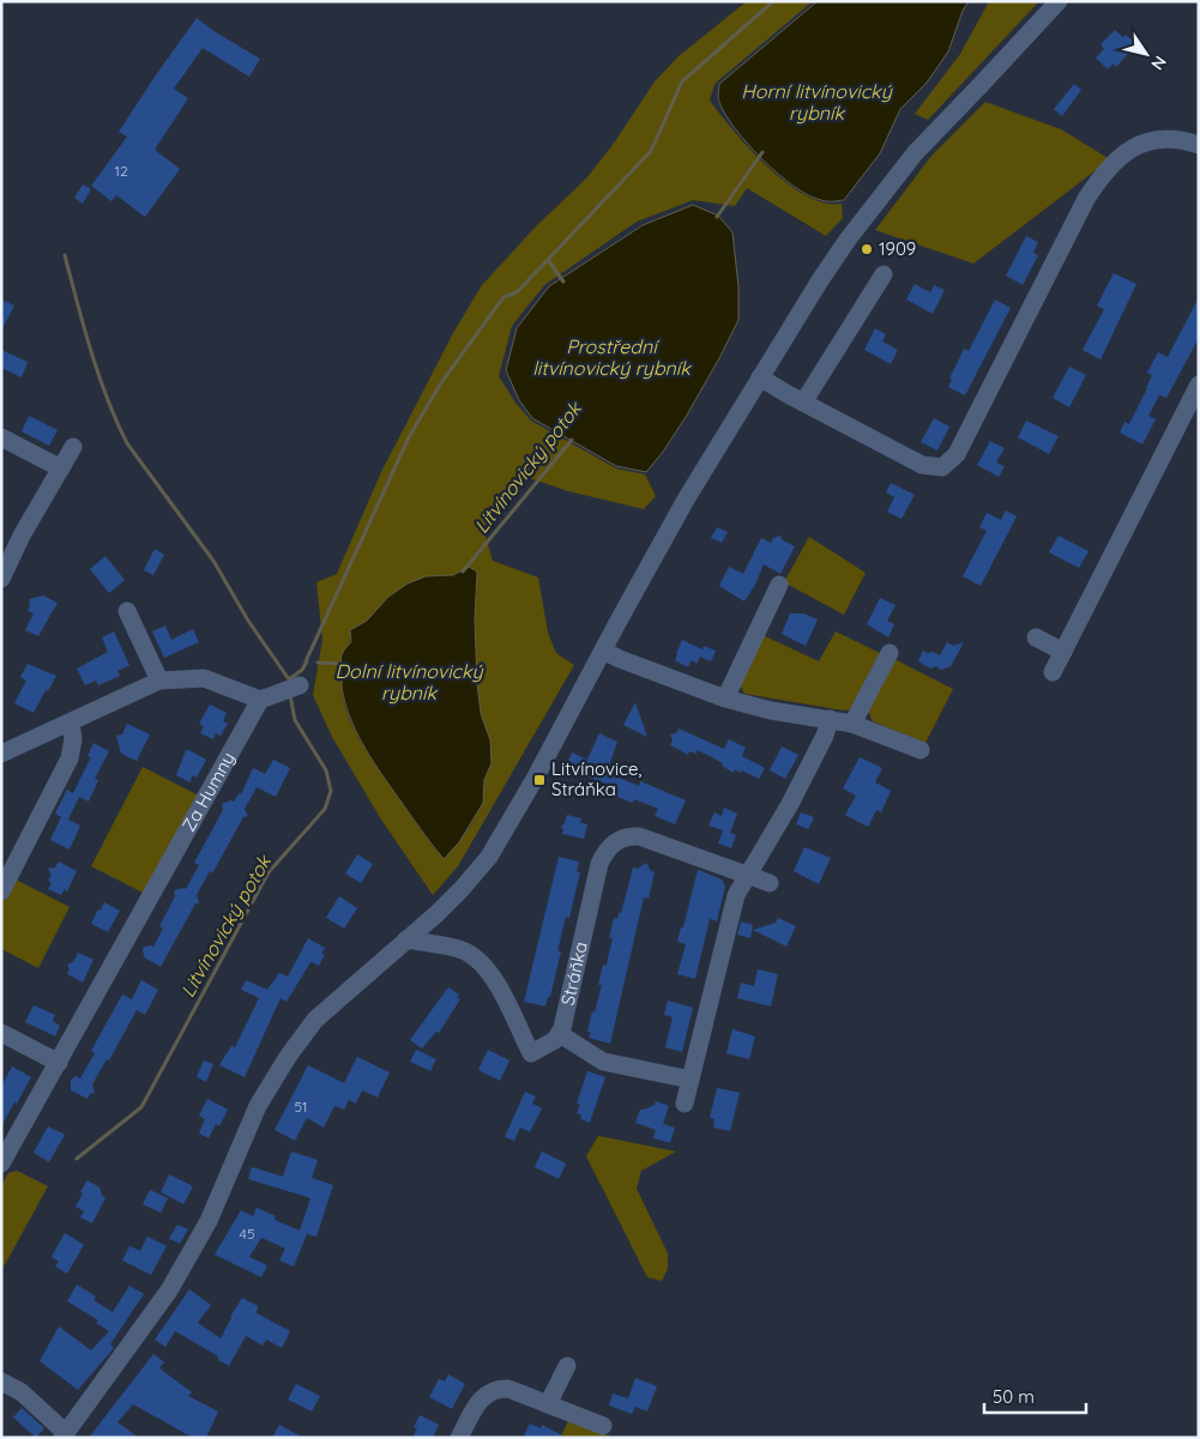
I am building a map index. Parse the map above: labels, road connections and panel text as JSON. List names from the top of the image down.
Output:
{
  "streets": {
    "street": ["Za Humny", "Stráňka"]
  },
  "water": [
    "Horní litvínovický rybník",
    "Prostřední litvínovický rybník",
    "Litvínovický potok",
    "Dolní litvínovický rybník"
  ],
  "places": {
    "other": ["1909"],
    "transit": ["Litvínovice, Stráňka"]
  },
  "house_numbers": ["12", "51", "45"],
  "scale_bar": "50 m",
  "north": "bottom right"
}
